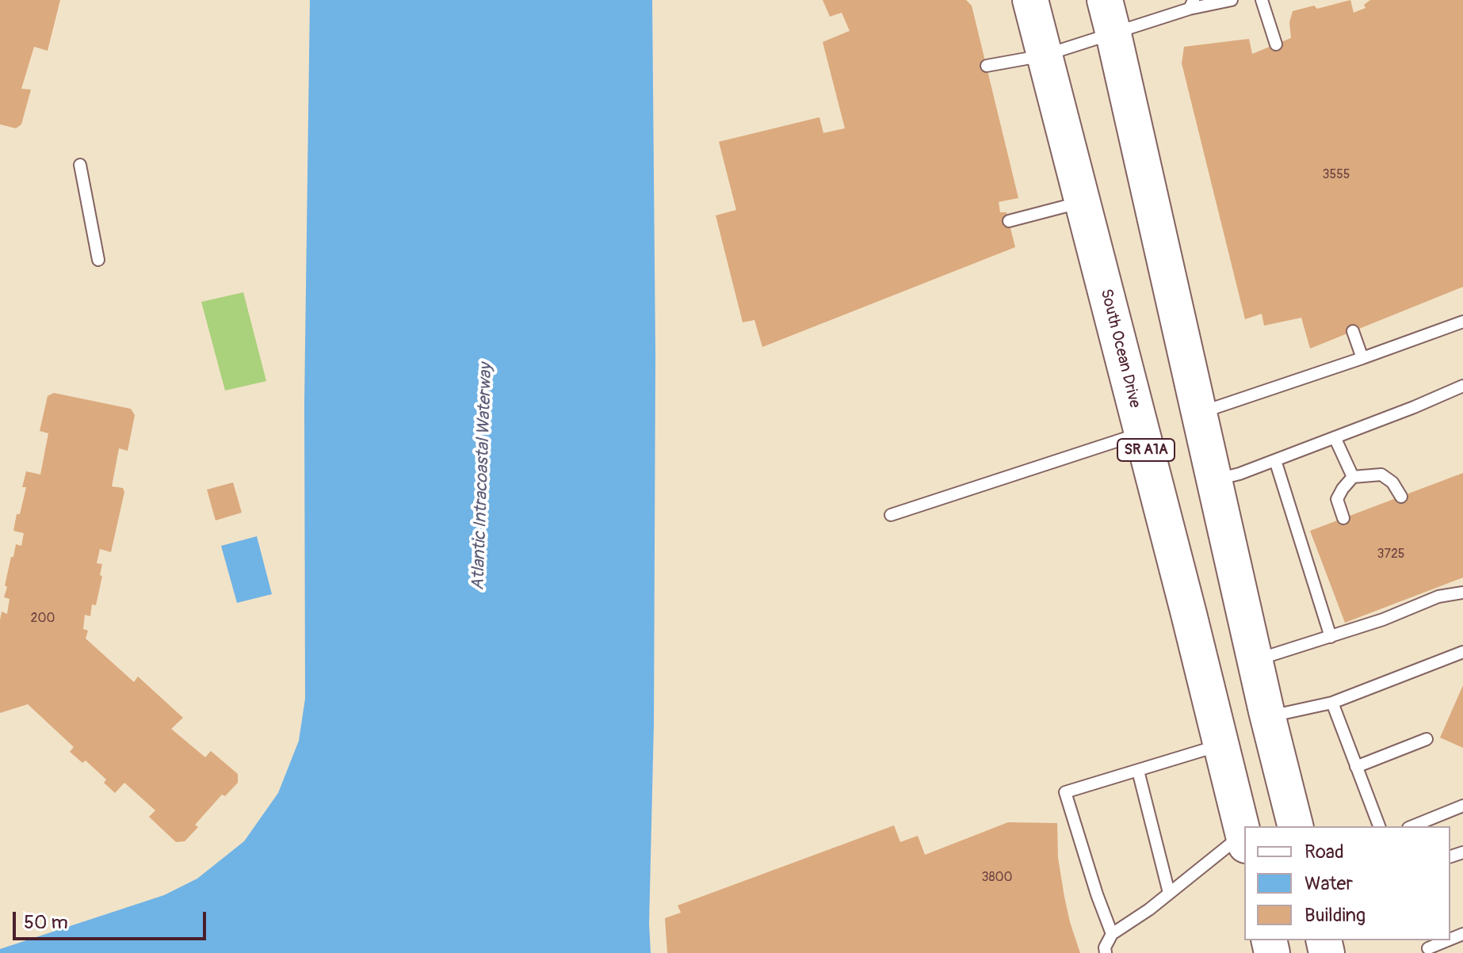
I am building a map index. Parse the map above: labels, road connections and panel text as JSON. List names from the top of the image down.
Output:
{
  "streets": {
    "main road": ["South Ocean Drive", "SR A1A"]
  },
  "water": ["Atlantic Intracoastal Waterway"],
  "house_numbers": [
    "3555",
    "3725",
    "200",
    "3800"
  ],
  "legend": ["Road", "Water", "Building"],
  "scale_bar": "50 m"
}
